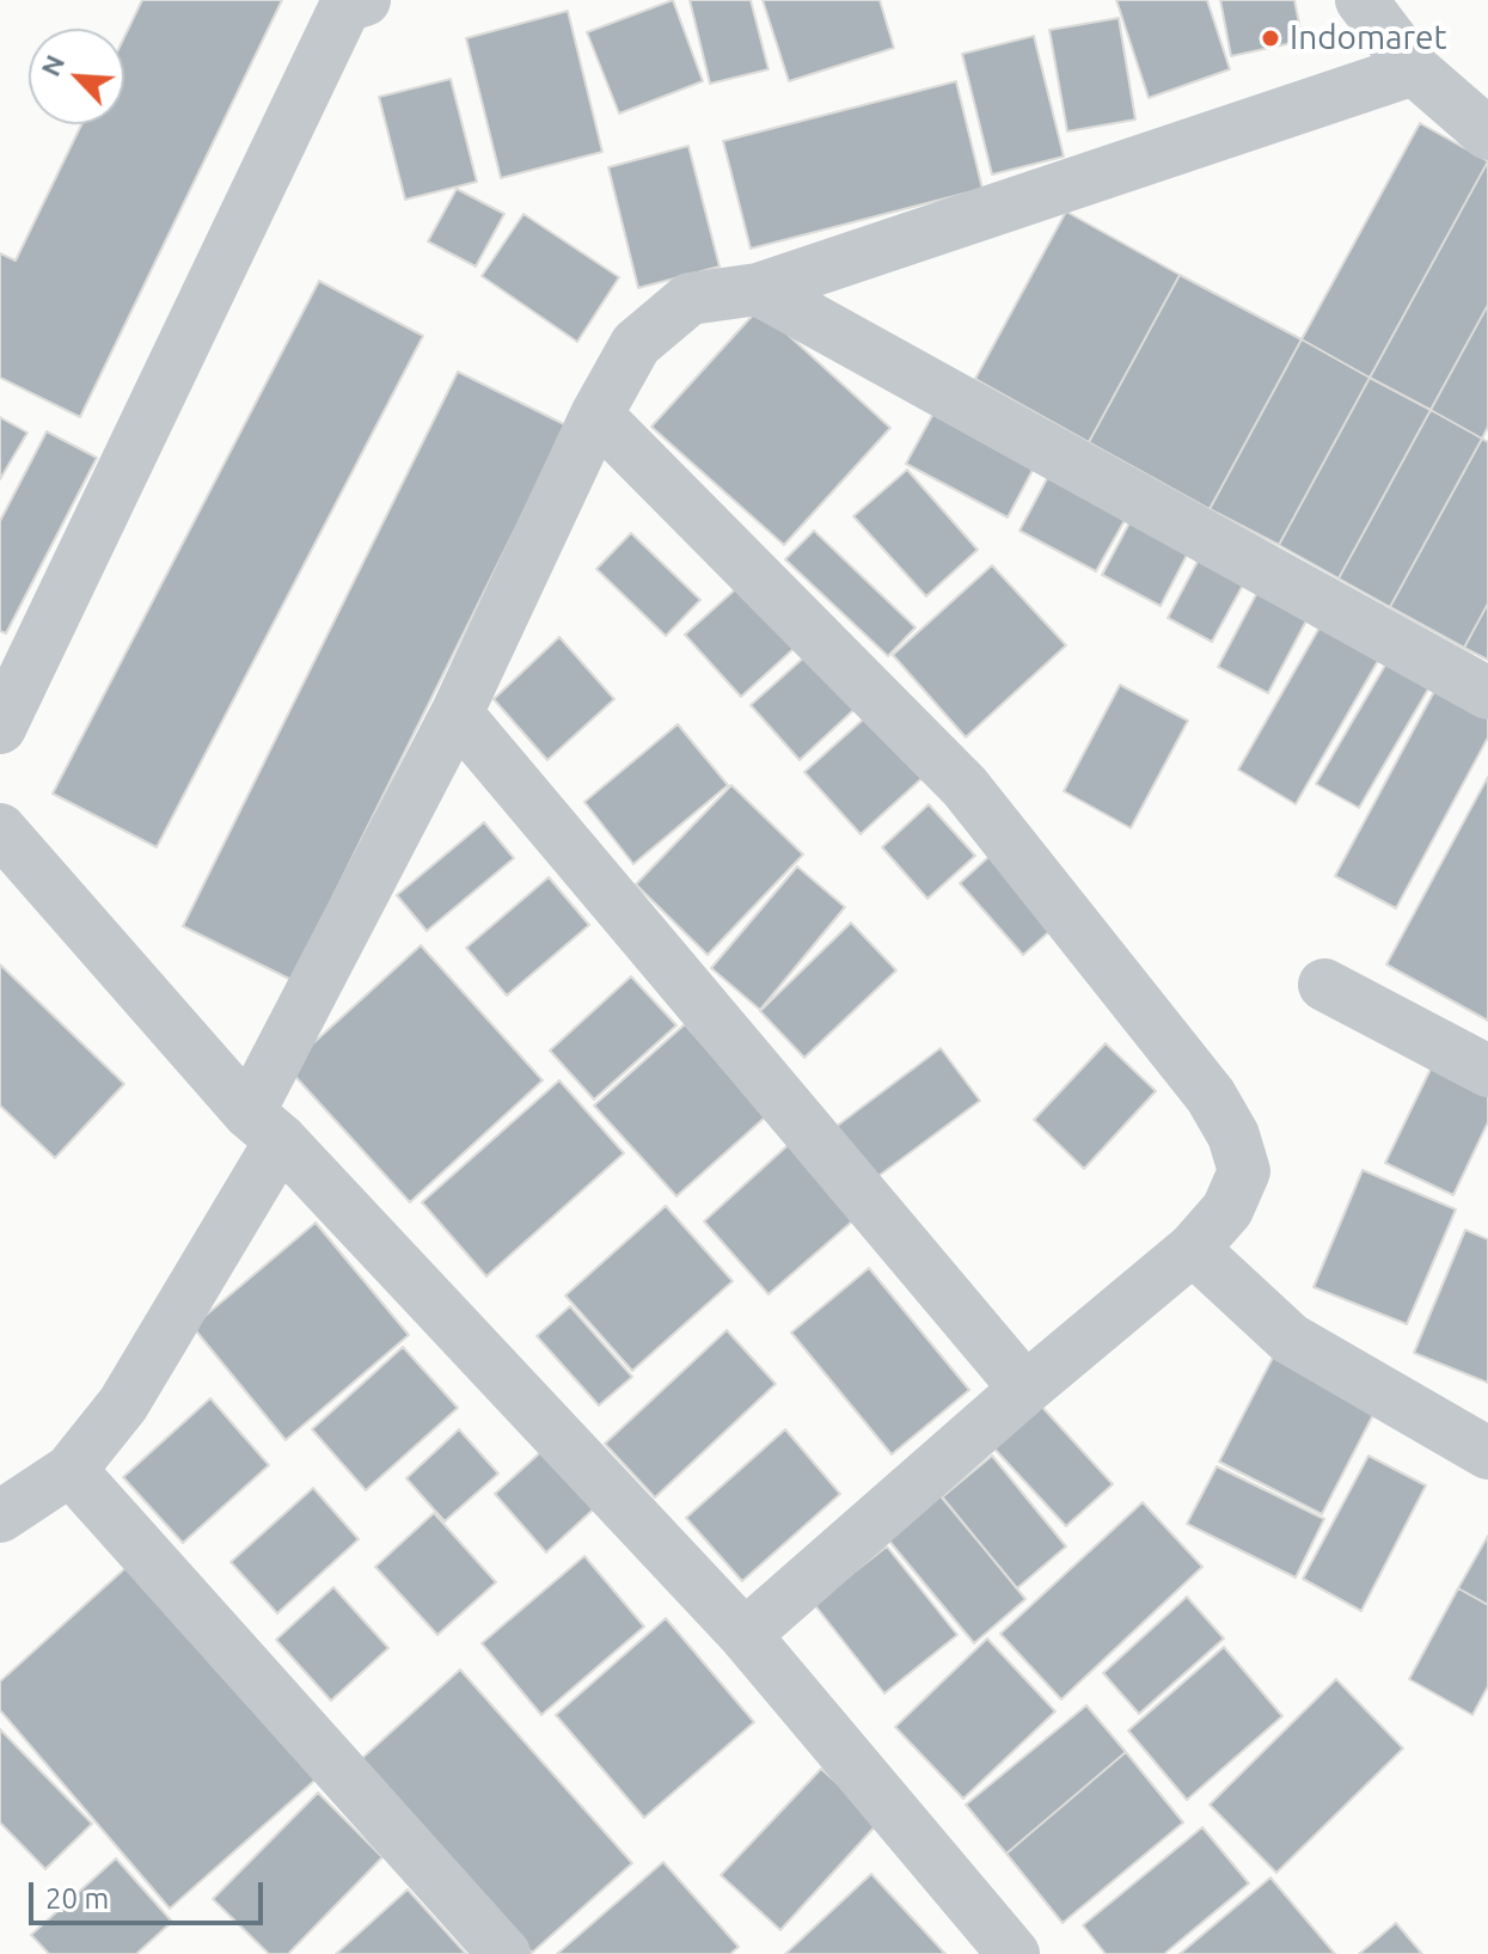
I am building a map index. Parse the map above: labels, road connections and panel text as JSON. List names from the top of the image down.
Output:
{
  "places": ["Indomaret"],
  "scale_bar": "20 m",
  "north": "top left"
}
